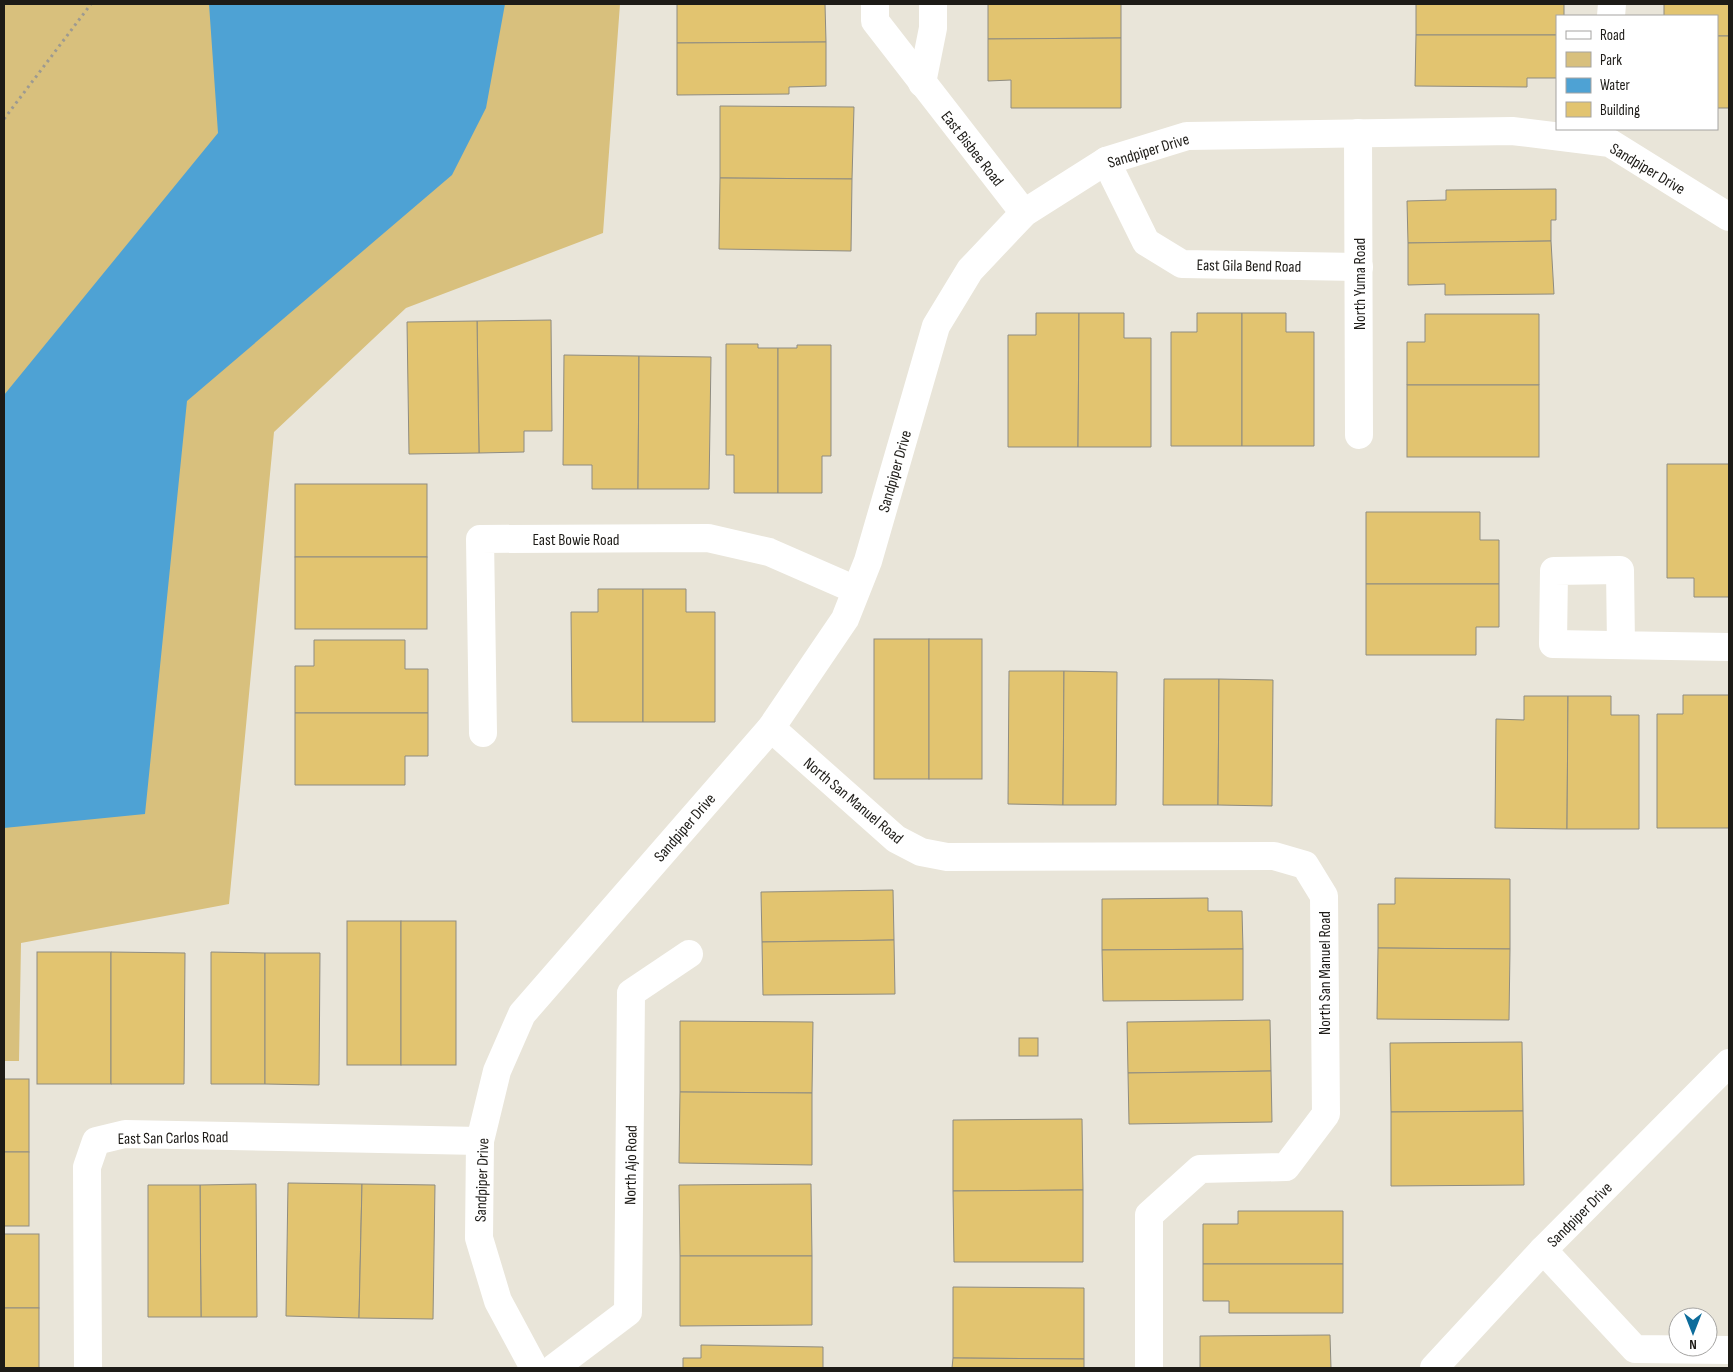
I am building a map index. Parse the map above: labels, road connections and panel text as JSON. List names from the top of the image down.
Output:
{
  "streets": {
    "street": [
      "East Bisbee Road",
      "Sandpiper Drive",
      "East Gila Bend Road",
      "North Yuma Road",
      "East Bowie Road",
      "North San Manuel Road",
      "East San Carlos Road",
      "North Ajo Road"
    ]
  },
  "crossings": [
    ["East Bisbee Road", "Sandpiper Drive"],
    ["Sandpiper Drive", "East Gila Bend Road"],
    ["Sandpiper Drive", "North Yuma Road"],
    ["Sandpiper Drive", "East Bowie Road"],
    ["Sandpiper Drive", "North San Manuel Road"],
    ["Sandpiper Drive", "East San Carlos Road"],
    ["East Gila Bend Road", "North Yuma Road"]
  ],
  "legend": [
    "Road",
    "Park",
    "Water",
    "Building"
  ],
  "north": "bottom"
}
